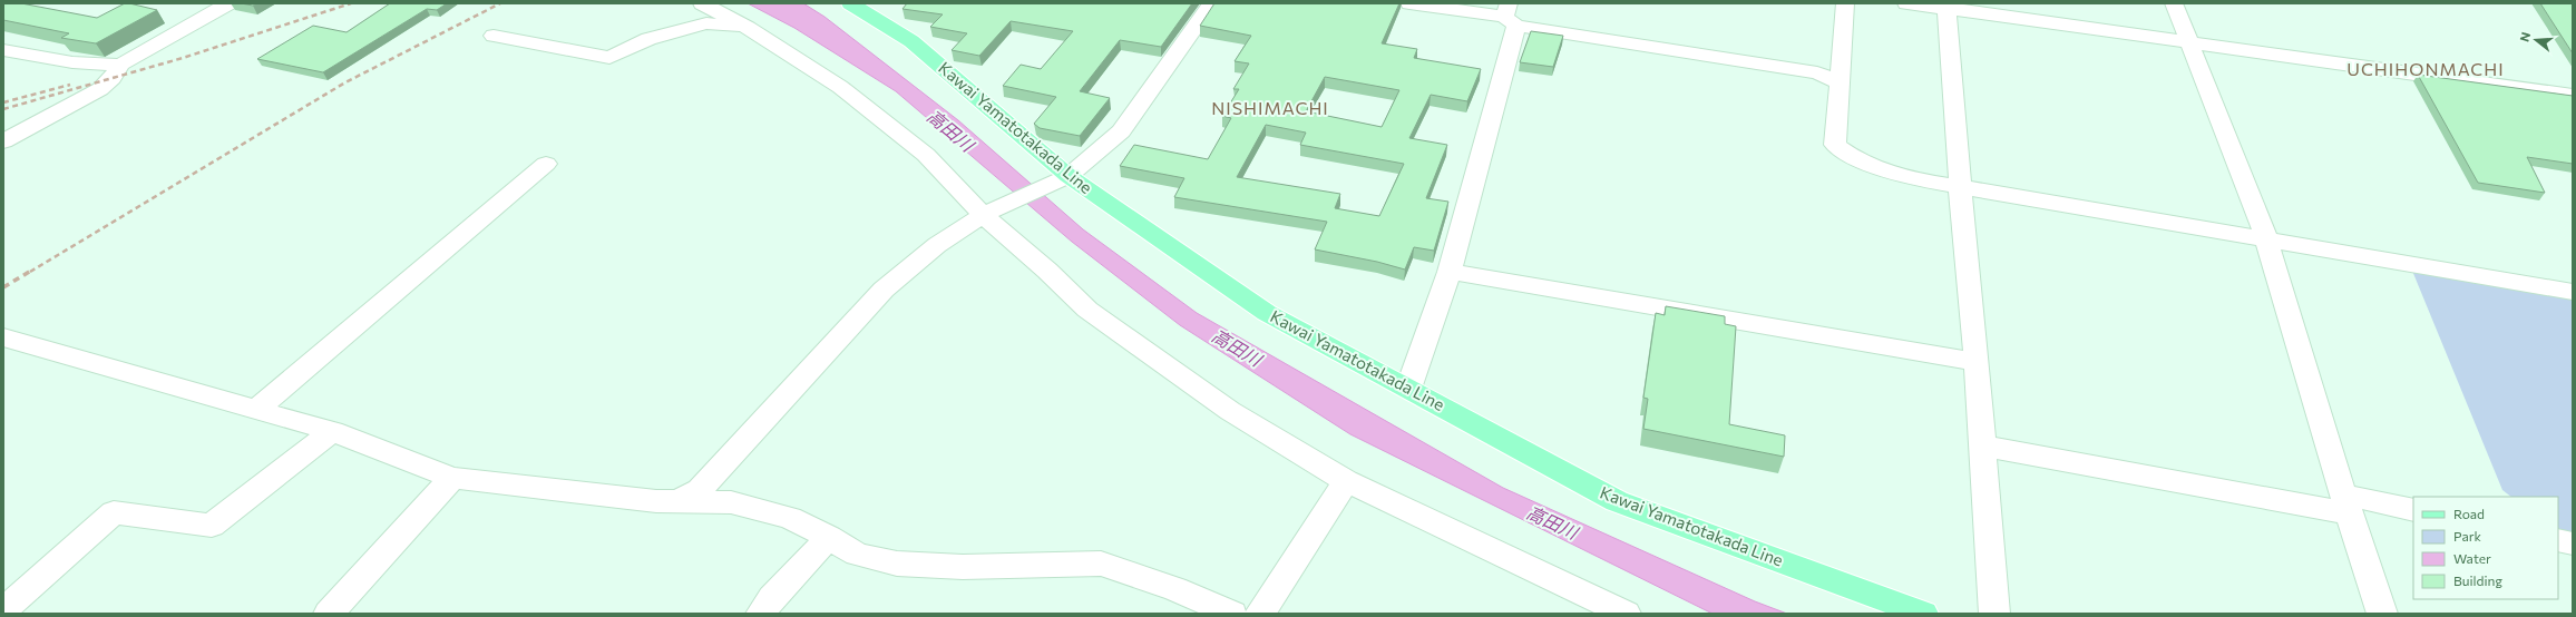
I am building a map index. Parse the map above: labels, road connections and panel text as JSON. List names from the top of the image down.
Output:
{
  "streets": {
    "main road": ["Kawai Yamatotakada Line"]
  },
  "districts": ["UCHIHONMACHI", "NISHIMACHI"],
  "water": ["高田川"],
  "legend": [
    "Road",
    "Park",
    "Water",
    "Building"
  ],
  "north": "left"
}
